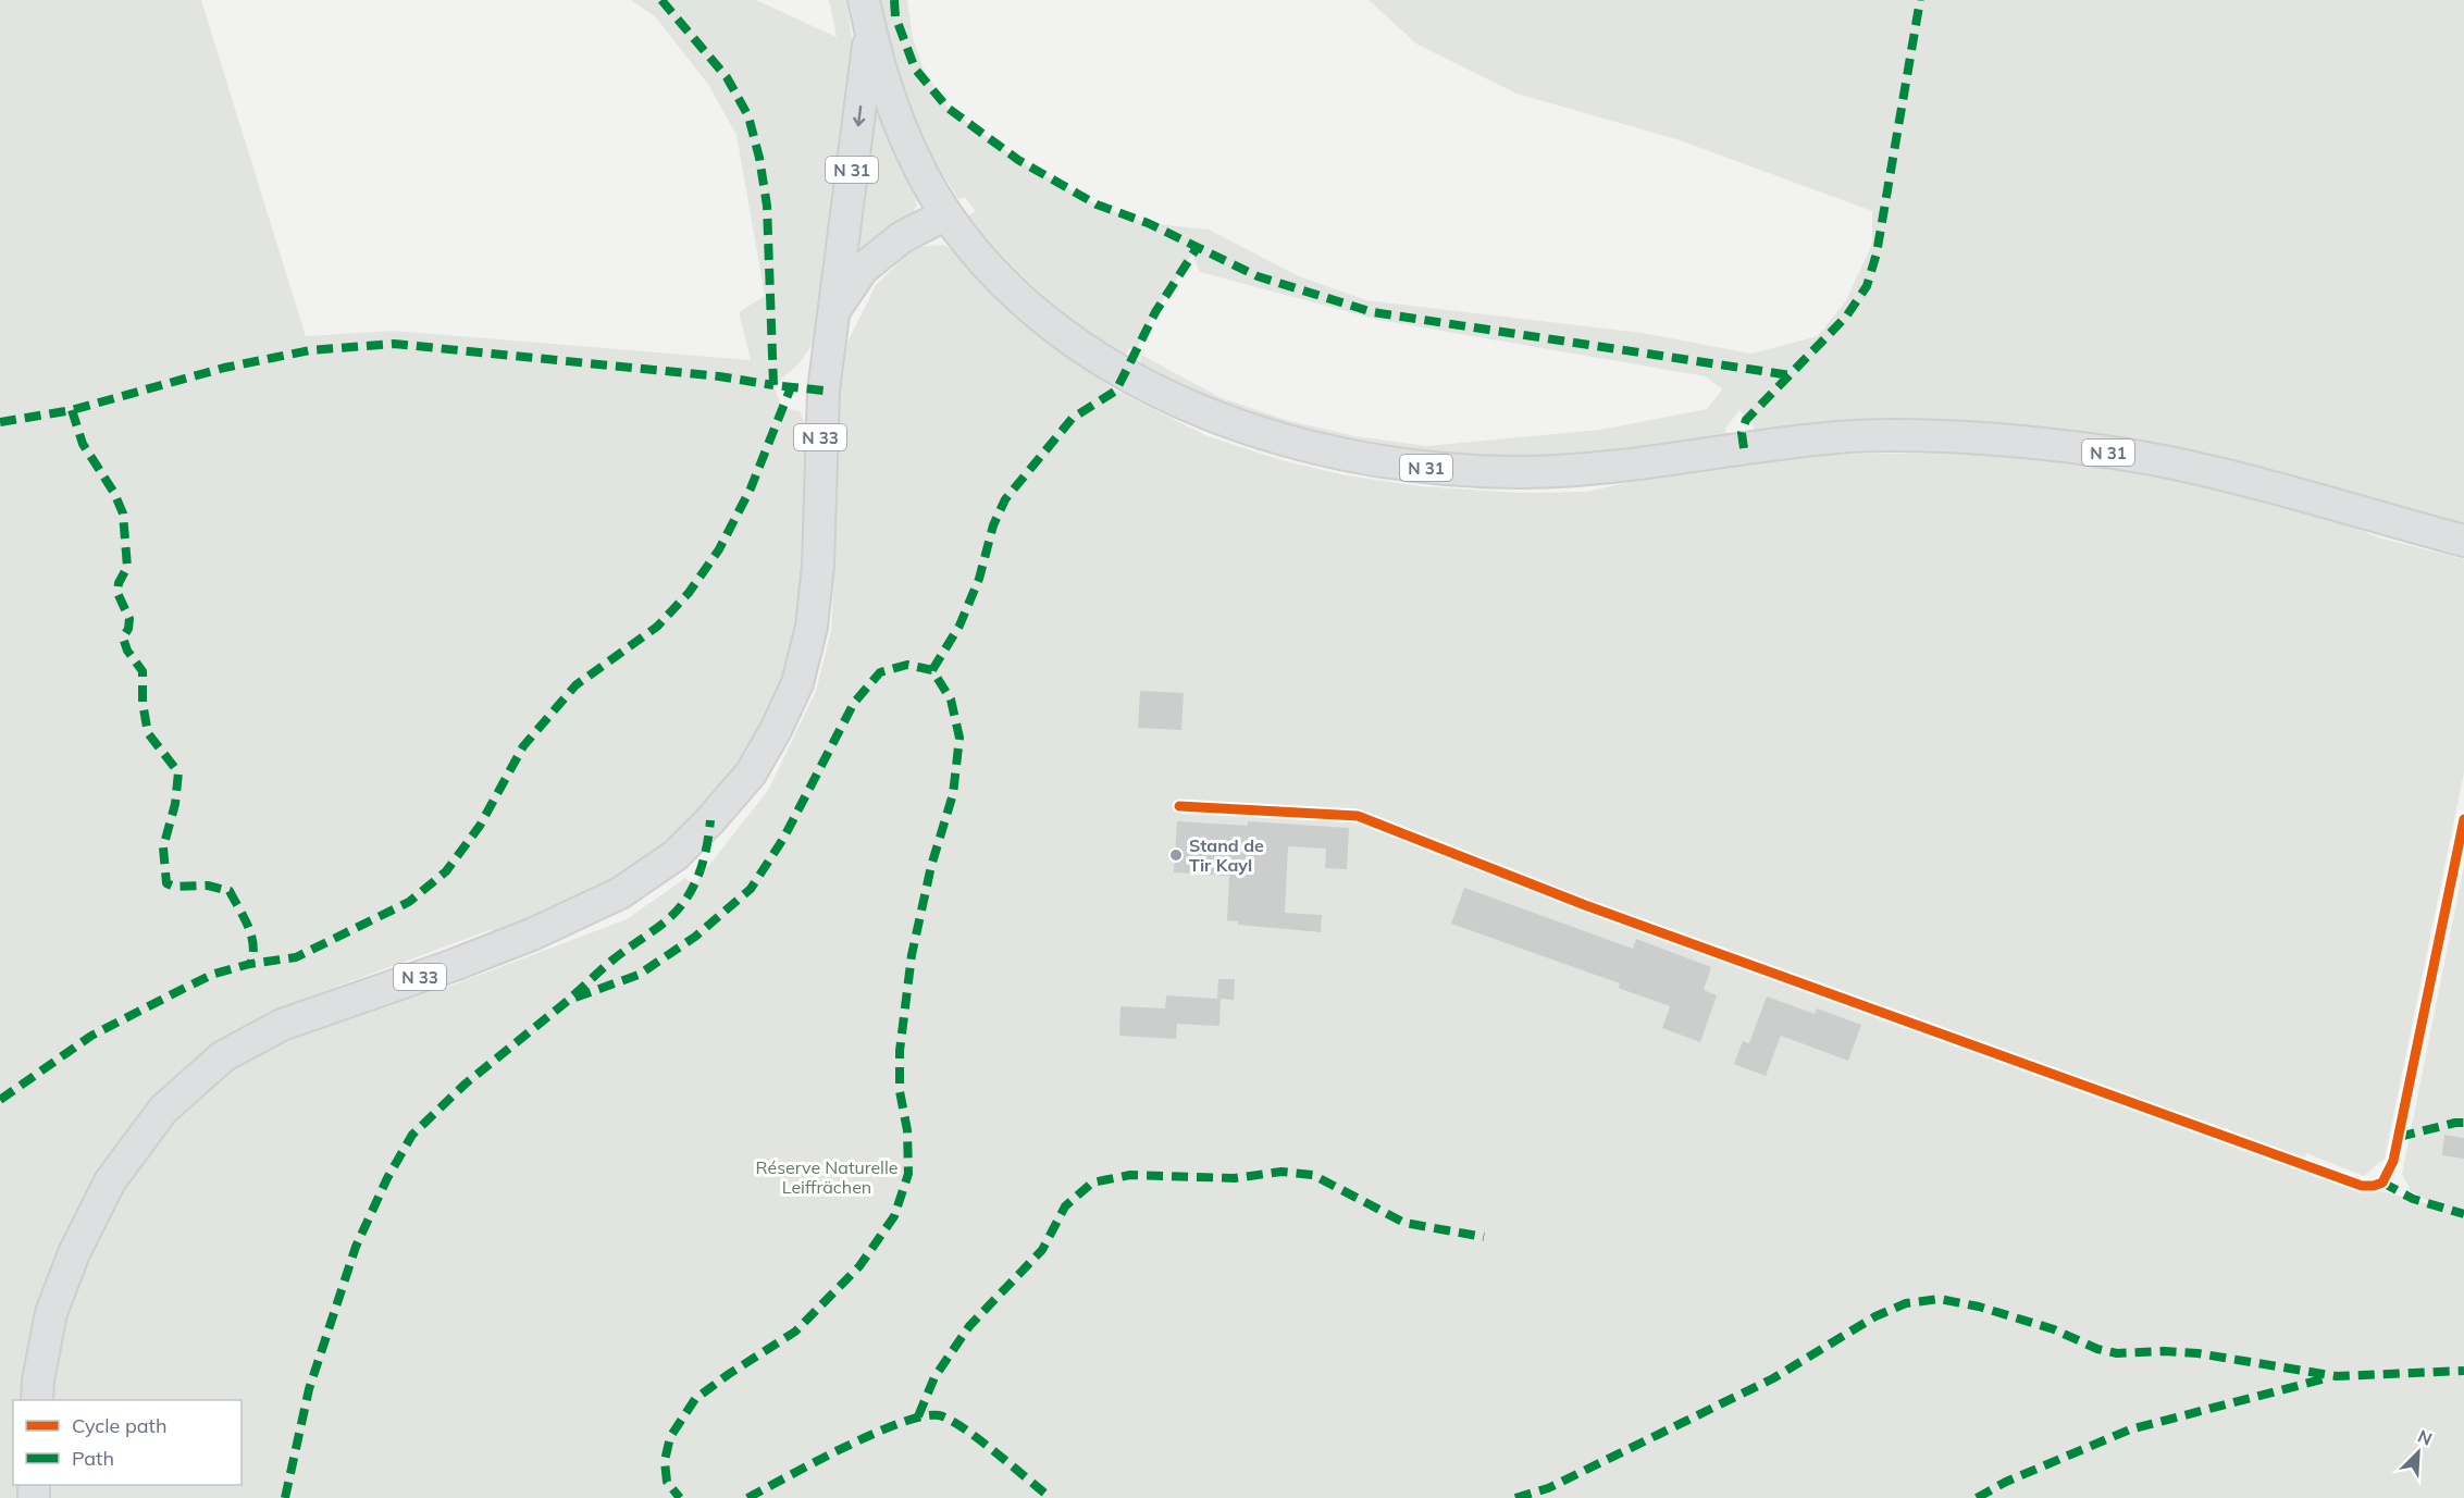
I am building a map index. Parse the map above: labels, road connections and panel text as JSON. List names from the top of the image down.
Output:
{
  "streets": {
    "main road": ["N 31", "N 33"]
  },
  "crossings": [
    ["N 31", "N 33"]
  ],
  "parks": ["Réserve Naturelle Leiffrächen"],
  "places": ["Stand de Tir Kayl"],
  "legend": ["Cycle path", "Path"],
  "north": "top right"
}
